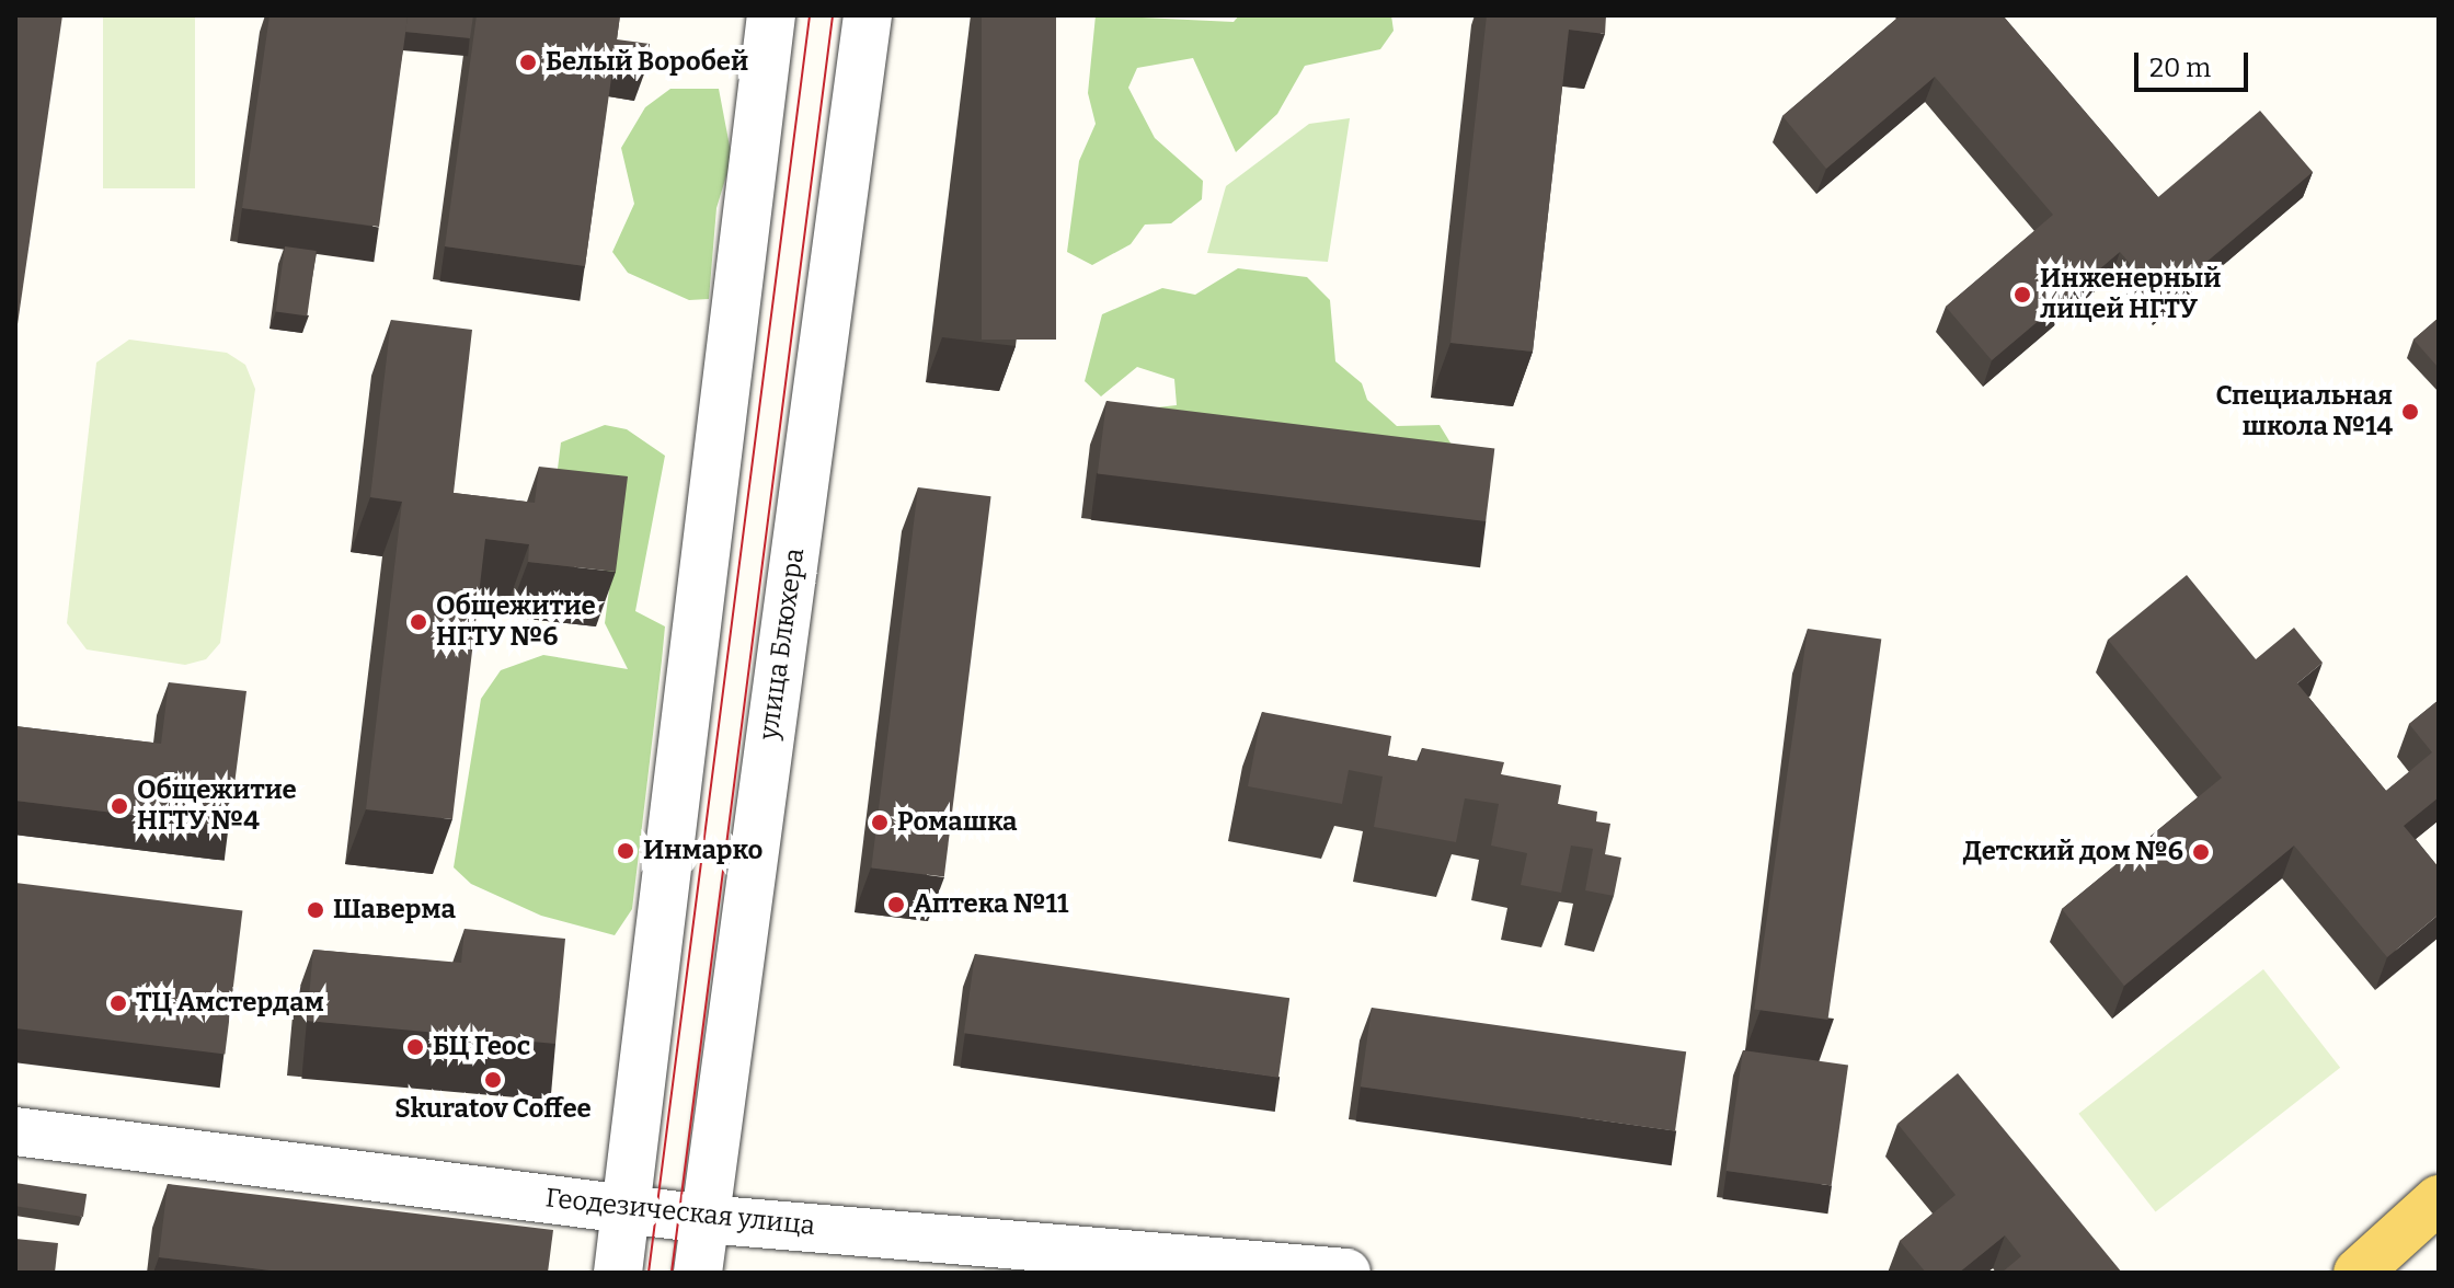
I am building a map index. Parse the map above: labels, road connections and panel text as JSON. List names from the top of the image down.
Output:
{
  "streets": {
    "street": ["улица Блюхера", "Геодезическая улица"]
  },
  "crossings": [
    ["улица Блюхера", "Геодезическая улица"]
  ],
  "places": [
    "Белый Воробей",
    "Инженерный лицей НГТУ",
    "Специальная школа №14",
    "Общежитие НГТУ №6",
    "Общежитие НГТУ №4",
    "Ромашка",
    "Инмарко",
    "Детский дом №6",
    "Аптека №11",
    "Шаверма",
    "ТЦ Амстердам",
    "БЦ Геос",
    "Skuratov Coffee"
  ],
  "scale_bar": "20 m"
}
